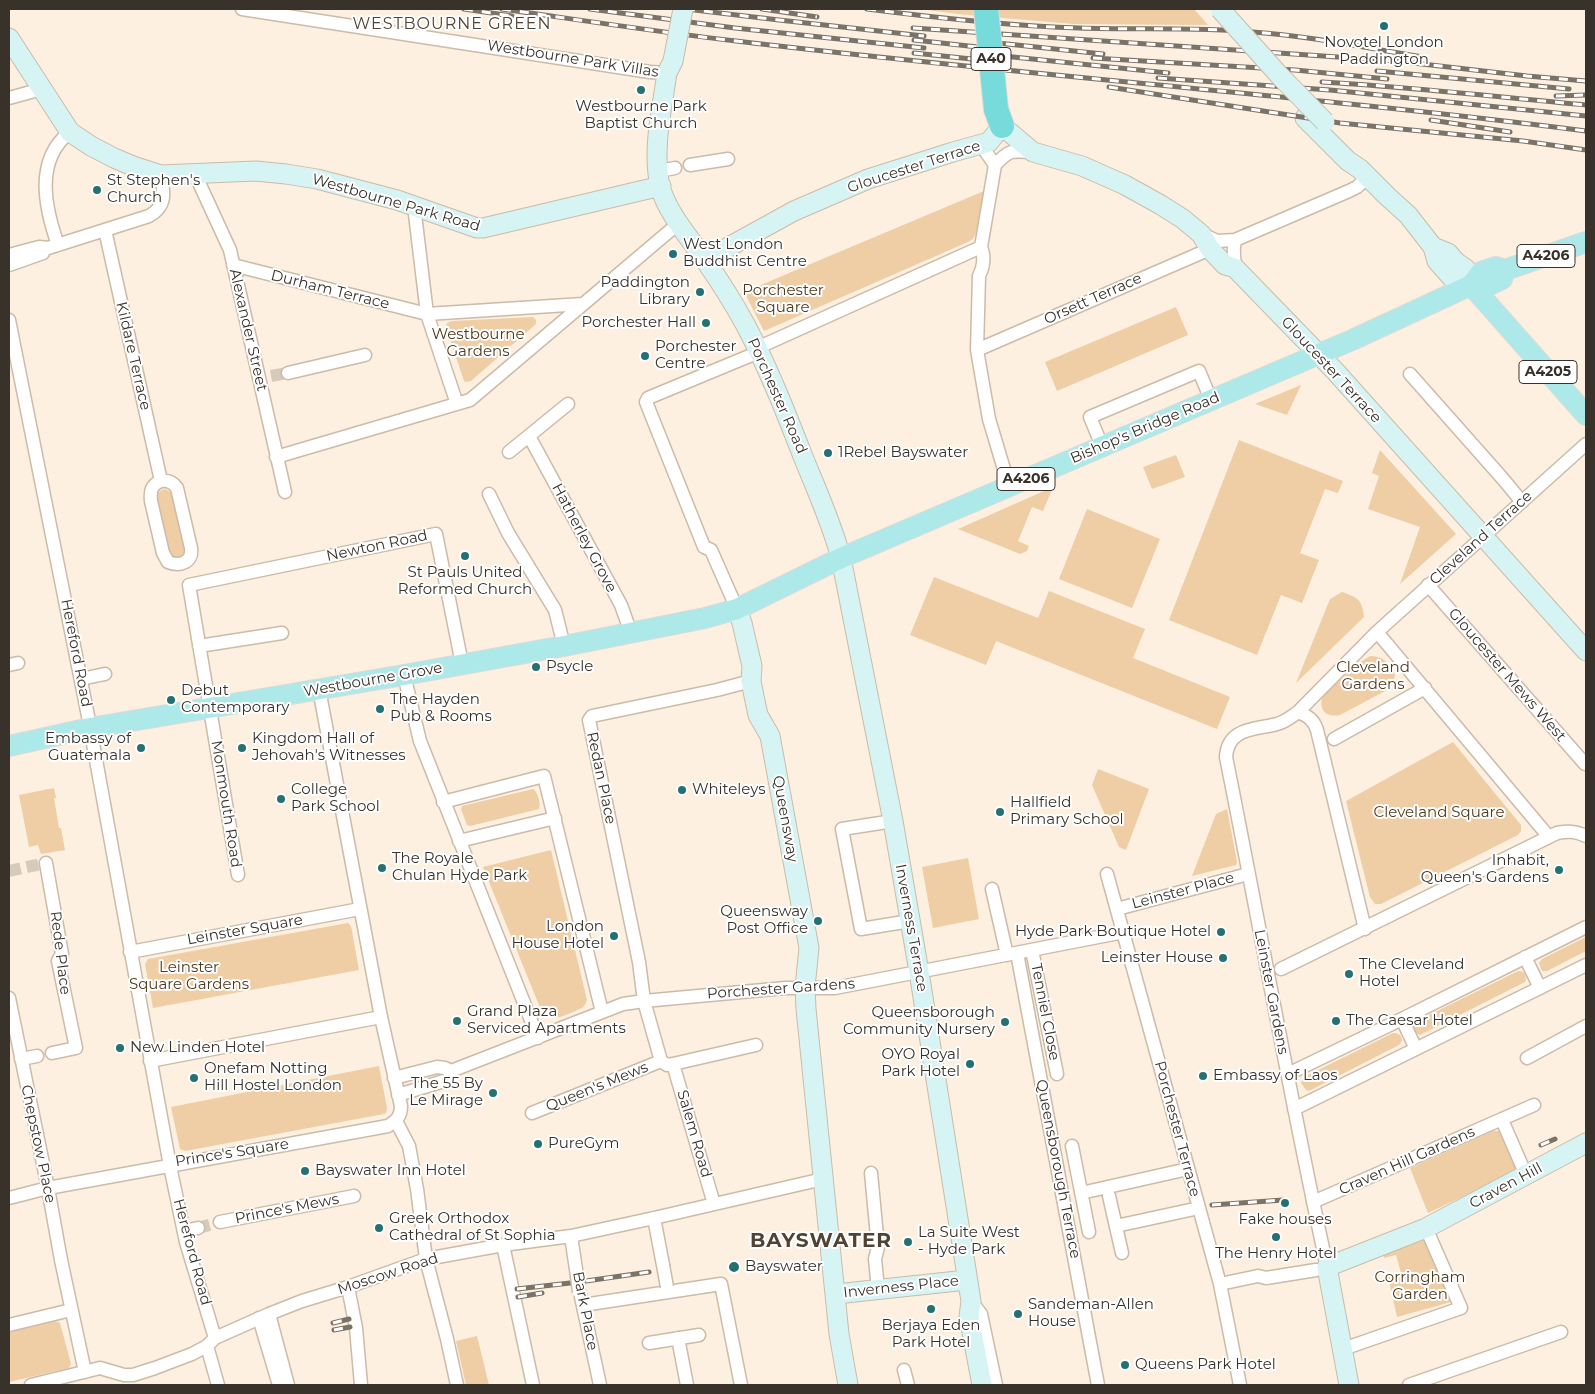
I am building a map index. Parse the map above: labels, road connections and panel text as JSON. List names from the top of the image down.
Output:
{
  "streets": {
    "highway": ["A40"],
    "main road": [
      "A4206",
      "A4205",
      "Bishop's Bridge Road",
      "Westbourne Grove"
    ],
    "street": [
      "Westbourne Park Villas",
      "Gloucester Terrace",
      "Westbourne Park Road",
      "Durham Terrace",
      "Orsett Terrace",
      "Alexander Street",
      "Kildare Terrace",
      "Porchester Road",
      "Hatherley Grove",
      "Cleveland Terrace",
      "Newton Road",
      "Hereford Road",
      "Gloucester Mews West",
      "Redan Place",
      "Monmouth Road",
      "Queensway",
      "Leinster Place",
      "Inverness Terrace",
      "Leinster Square",
      "Rede Place",
      "Porchester Gardens",
      "Leinster Gardens",
      "Tenniel Close",
      "Queen's Mews",
      "Porchester Terrace",
      "Salem Road",
      "Chepstow Place",
      "Prince's Square",
      "Craven Hill Gardens",
      "Queensborough Terrace",
      "Craven Hill",
      "Prince's Mews",
      "Moscow Road",
      "Inverness Place",
      "Bark Place"
    ]
  },
  "crossings": [
    ["Westbourne Park Villas", "Porchester Road"],
    ["A40", "Gloucester Terrace"],
    ["Gloucester Terrace", "Orsett Terrace"],
    ["Gloucester Terrace", "Porchester Road"],
    ["Gloucester Terrace", "Bishop's Bridge Road"],
    ["Gloucester Terrace", "Cleveland Terrace"],
    ["Westbourne Park Road", "Alexander Street"],
    ["Westbourne Park Road", "Porchester Road"],
    ["Durham Terrace", "Alexander Street"],
    ["A4205", "Bishop's Bridge Road"],
    ["Porchester Road", "Bishop's Bridge Road"],
    ["Porchester Road", "Queensway"],
    ["Porchester Road", "Inverness Terrace"],
    ["Bishop's Bridge Road", "Westbourne Grove"],
    ["Bishop's Bridge Road", "Queensway"],
    ["Bishop's Bridge Road", "Inverness Terrace"],
    ["Hatherley Grove", "Westbourne Grove"],
    ["Cleveland Terrace", "Gloucester Mews West"],
    ["Newton Road", "Westbourne Grove"],
    ["Newton Road", "Monmouth Road"],
    ["Hereford Road", "Westbourne Grove"],
    ["Hereford Road", "Leinster Square"],
    ["Hereford Road", "Prince's Square"],
    ["Hereford Road", "Moscow Road"],
    ["Westbourne Grove", "Monmouth Road"],
    ["Westbourne Grove", "Queensway"],
    ["Redan Place", "Queensway"],
    ["Redan Place", "Porchester Gardens"],
    ["Redan Place", "Queen's Mews"],
    ["Queensway", "Porchester Gardens"],
    ["Queensway", "Moscow Road"],
    ["Queensway", "Inverness Place"],
    ["Leinster Place", "Leinster Gardens"],
    ["Leinster Place", "Porchester Terrace"],
    ["Inverness Terrace", "Porchester Gardens"],
    ["Inverness Terrace", "Inverness Place"],
    ["Porchester Gardens", "Tenniel Close"],
    ["Porchester Gardens", "Queen's Mews"],
    ["Porchester Gardens", "Porchester Terrace"],
    ["Porchester Gardens", "Queensborough Terrace"],
    ["Leinster Gardens", "Craven Hill Gardens"],
    ["Queen's Mews", "Salem Road"],
    ["Salem Road", "Moscow Road"],
    ["Chepstow Place", "Moscow Road"],
    ["Moscow Road", "Bark Place"]
  ],
  "districts": ["WESTBOURNE GREEN", "BAYSWATER"],
  "parks": [
    "Porchester Square",
    "Westbourne Gardens",
    "Cleveland Gardens",
    "Cleveland Square",
    "Leinster Square Gardens",
    "Corringham Garden"
  ],
  "places": [
    "Novotel London Paddington",
    "Westbourne Park Baptist Church",
    "St Stephen's Church",
    "West London Buddhist Centre",
    "Paddington Library",
    "Porchester Hall",
    "Porchester Centre",
    "1Rebel Bayswater",
    "St Pauls United Reformed Church",
    "Psycle",
    "Debut Contemporary",
    "The Hayden Pub & Rooms",
    "Embassy of Guatemala",
    "Kingdom Hall of Jehovah's Witnesses",
    "Whiteleys",
    "College Park School",
    "Hallfield Primary School",
    "The Royale Chulan Hyde Park",
    "Inhabit, Queen's Gardens",
    "Queensway Post Office",
    "Hyde Park Boutique Hotel",
    "London House Hotel",
    "Leinster House",
    "The Cleveland Hotel",
    "Grand Plaza Serviced Apartments",
    "The Caesar Hotel",
    "Queensborough Community Nursery",
    "New Linden Hotel",
    "OYO Royal Park Hotel",
    "Embassy of Laos",
    "Onefam Notting Hill Hostel London",
    "The 55 By Le Mirage",
    "PureGym",
    "Bayswater Inn Hotel",
    "Fake houses",
    "Greek Orthodox Cathedral of St Sophia",
    "The Henry Hotel",
    "La Suite West - Hyde Park",
    "Bayswater",
    "Berjaya Eden Park Hotel",
    "Sandeman-Allen House",
    "Queens Park Hotel"
  ]
}
